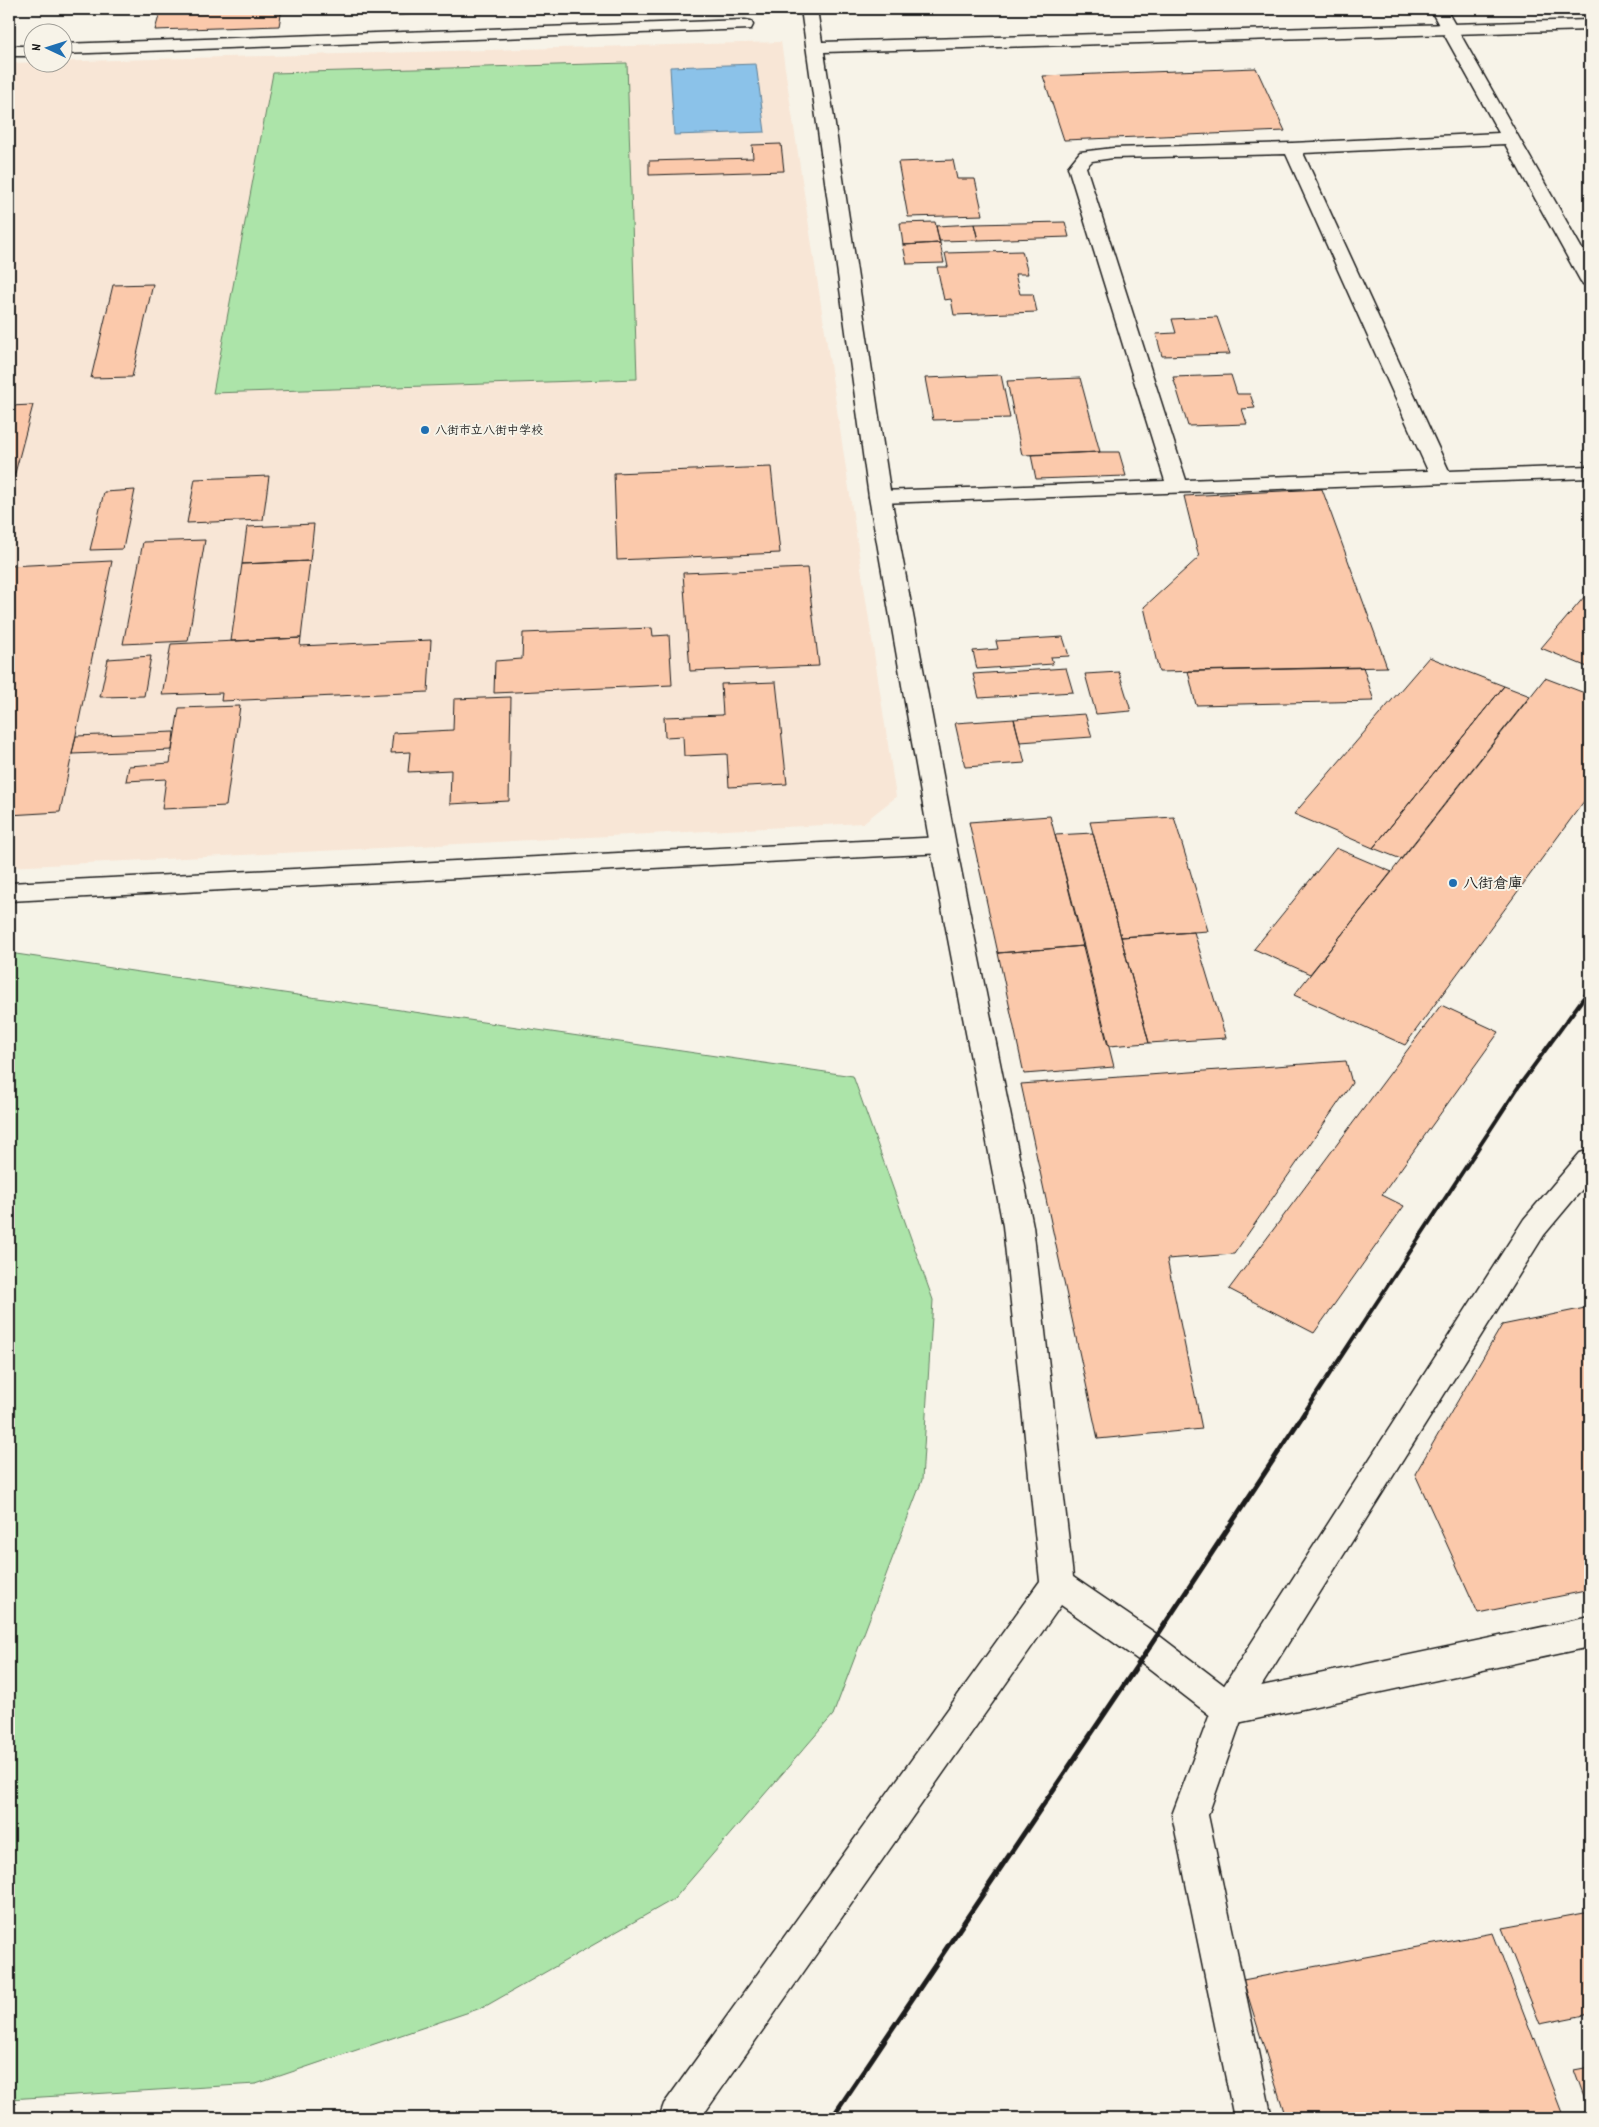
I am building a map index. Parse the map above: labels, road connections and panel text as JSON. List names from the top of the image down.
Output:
{
  "places": ["八街市立八街中学校", "八街倉庫"],
  "north": "left"
}
